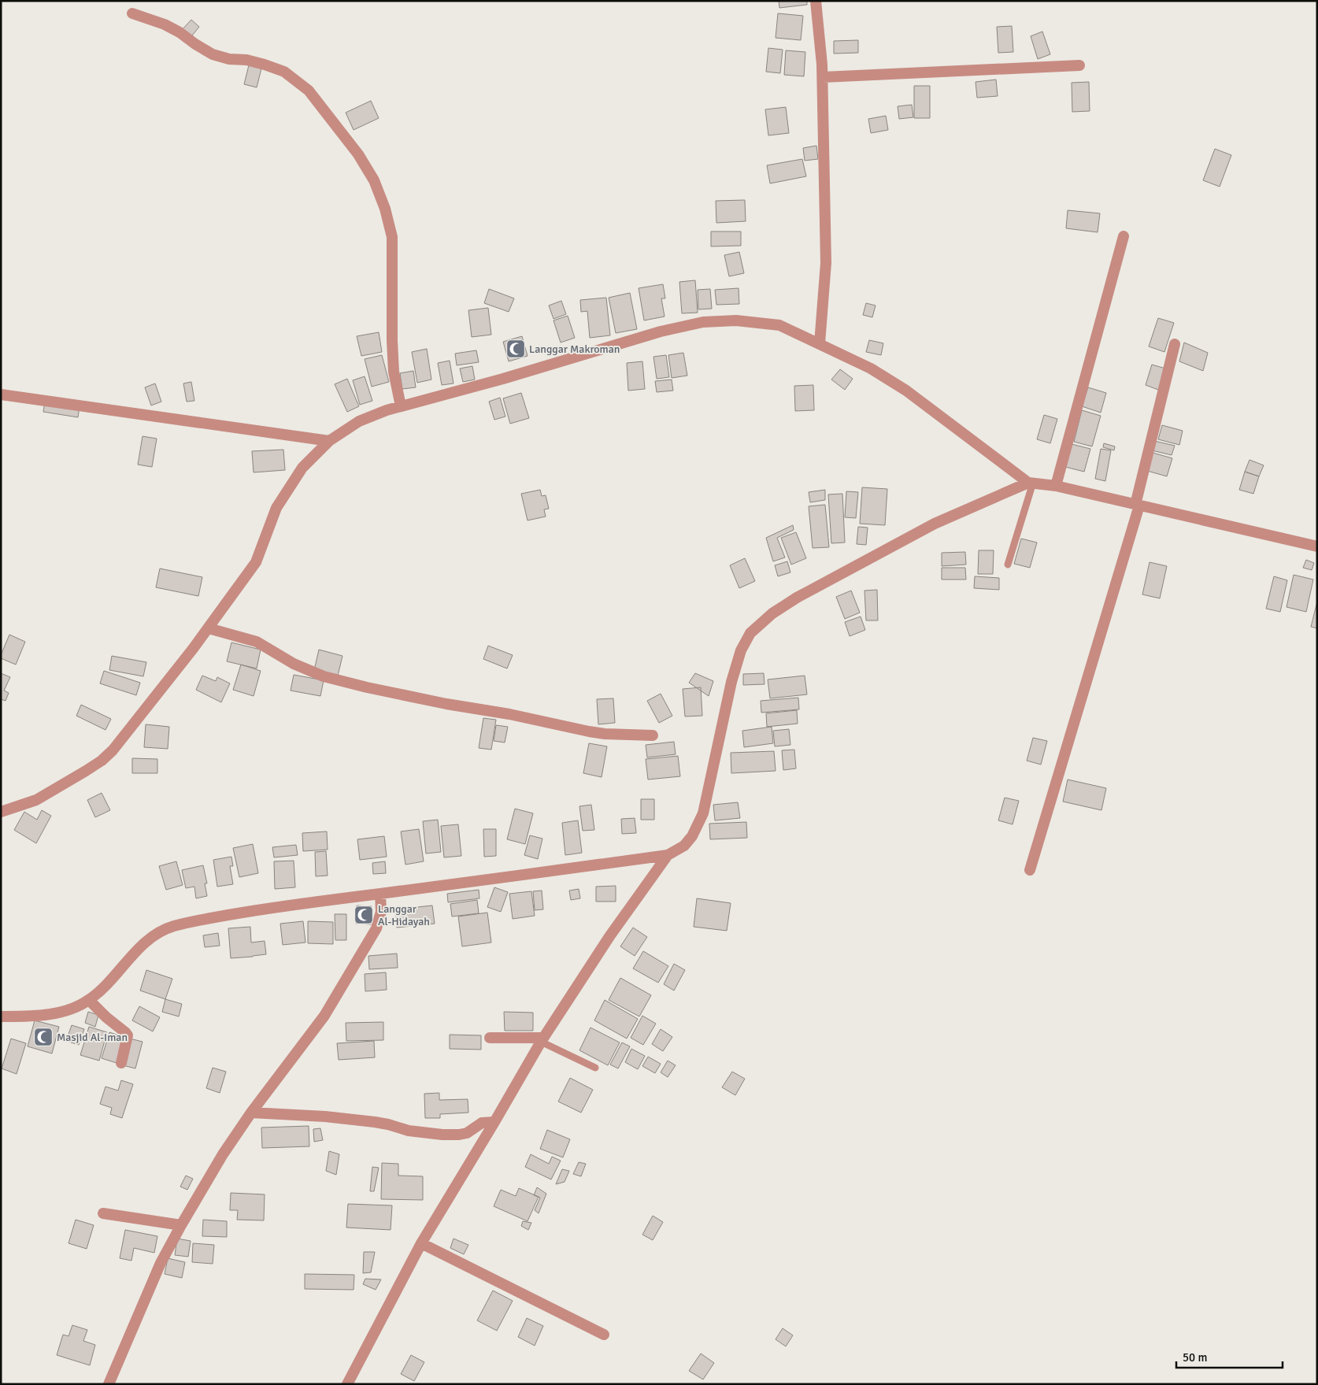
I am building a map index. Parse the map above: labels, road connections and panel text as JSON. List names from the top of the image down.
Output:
{
  "places": {
    "mosque": ["Langgar Makroman", "Langgar Al-Hidayah", "Masjid Al-Iman"]
  },
  "scale_bar": "50 m"
}
